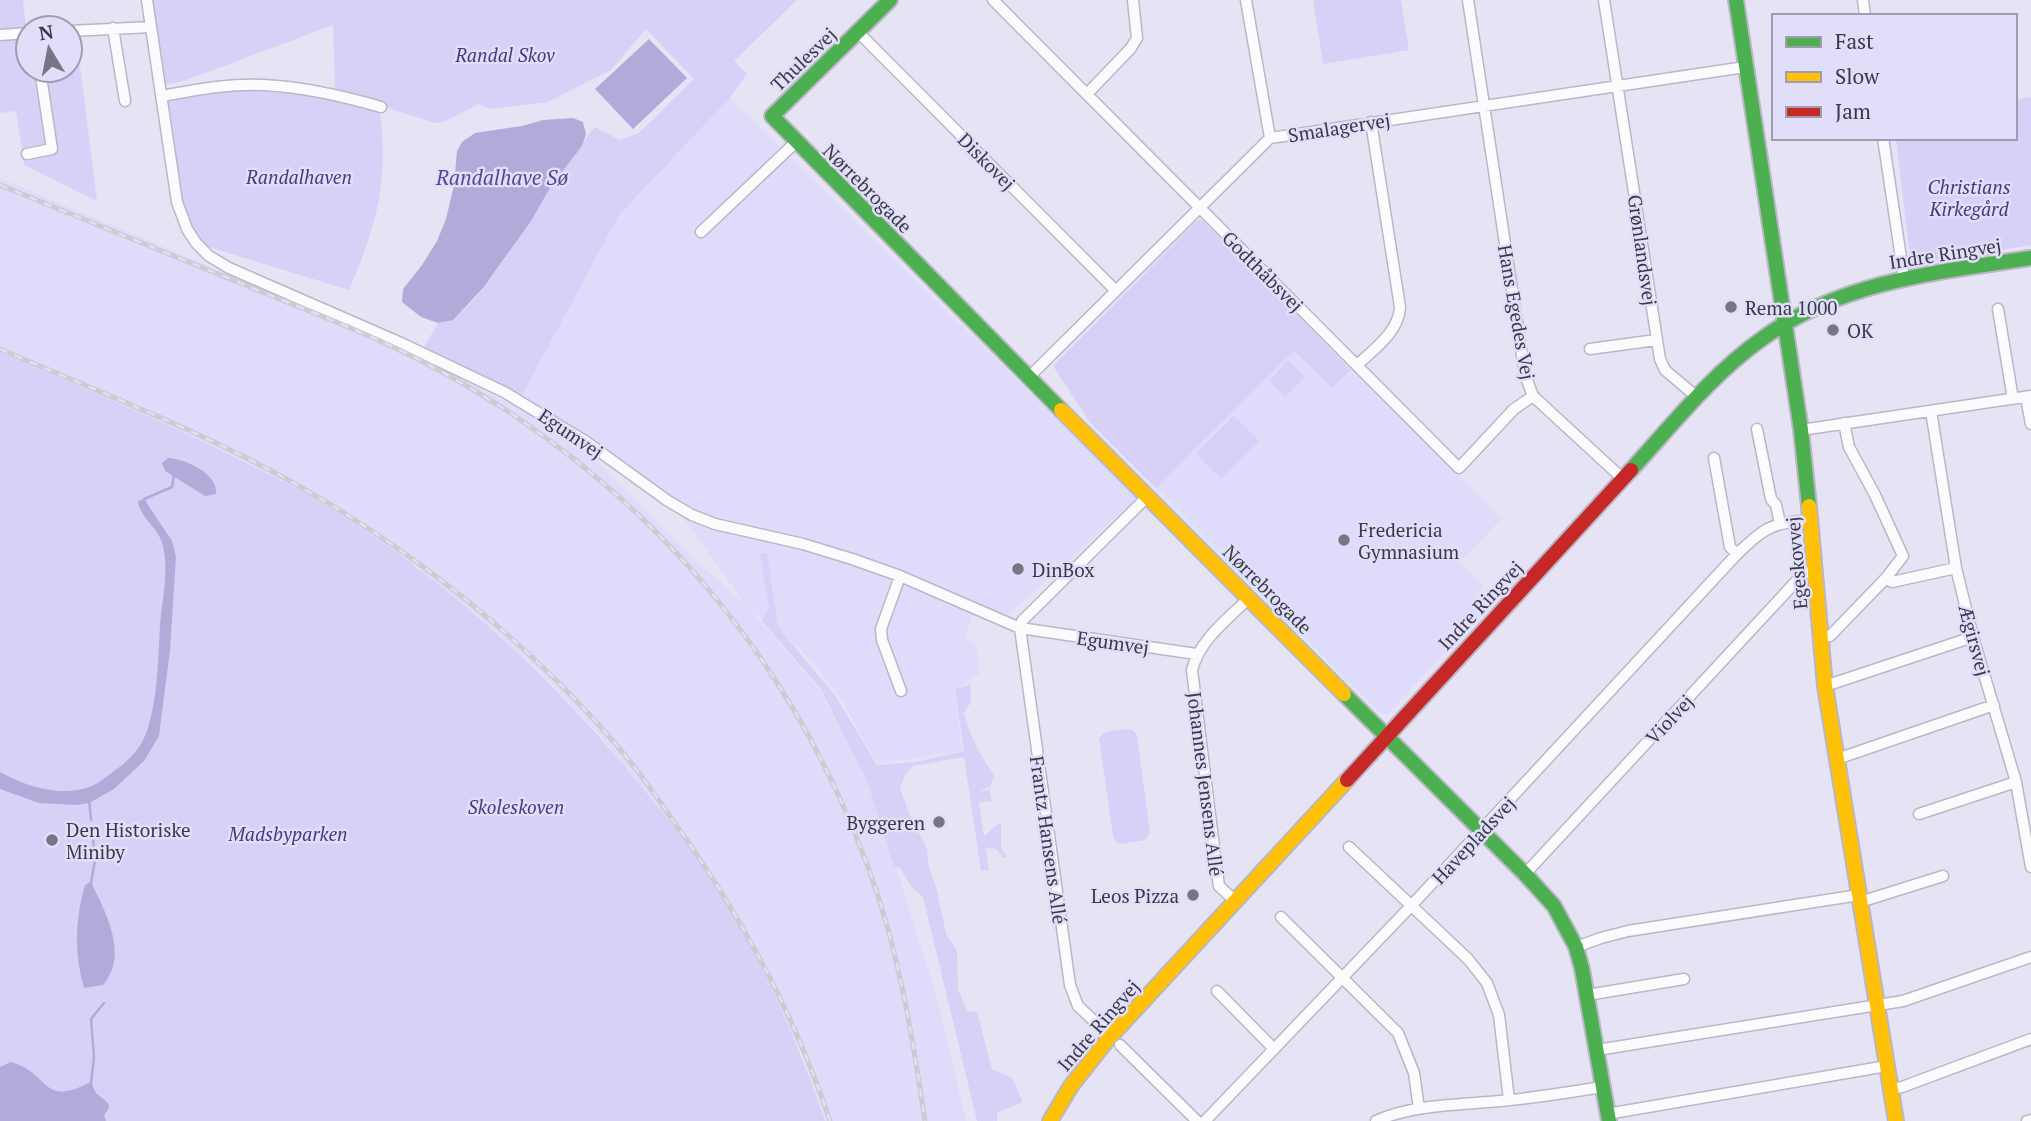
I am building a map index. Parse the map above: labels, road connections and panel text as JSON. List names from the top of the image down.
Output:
{
  "streets": {
    "street": [
      "Thulesvej",
      "Smalagervej",
      "Diskovej",
      "Nørrebrogade",
      "Grønlandsvej",
      "Indre Ringvej",
      "Godthåbsvej",
      "Hans Egedes Vej",
      "Egumvej",
      "Egeskovvej",
      "Ægirsvej",
      "Violvej",
      "Johannes Jensens Allé",
      "Frantz Hansens Allé",
      "Havepladsvej"
    ]
  },
  "crossings": [
    ["Thulesvej", "Diskovej"],
    ["Thulesvej", "Nørrebrogade"],
    ["Smalagervej", "Diskovej"],
    ["Smalagervej", "Nørrebrogade"],
    ["Smalagervej", "Grønlandsvej"],
    ["Smalagervej", "Godthåbsvej"],
    ["Smalagervej", "Hans Egedes Vej"],
    ["Smalagervej", "Egeskovvej"],
    ["Nørrebrogade", "Indre Ringvej"],
    ["Nørrebrogade", "Violvej"],
    ["Nørrebrogade", "Havepladsvej"],
    ["Grønlandsvej", "Indre Ringvej"],
    ["Indre Ringvej", "Hans Egedes Vej"],
    ["Indre Ringvej", "Egeskovvej"],
    ["Indre Ringvej", "Johannes Jensens Allé"],
    ["Indre Ringvej", "Frantz Hansens Allé"],
    ["Godthåbsvej", "Hans Egedes Vej"],
    ["Egumvej", "Johannes Jensens Allé"],
    ["Egumvej", "Frantz Hansens Allé"],
    ["Egeskovvej", "Violvej"],
    ["Egeskovvej", "Havepladsvej"]
  ],
  "water": ["Randalhave Sø"],
  "parks": [
    "Randal Skov",
    "Randalhaven",
    "Christians Kirkegård",
    "Skoleskoven",
    "Madsbyparken"
  ],
  "places": [
    "Rema 1000",
    "OK",
    "Fredericia Gymnasium",
    "DinBox",
    "Byggeren",
    "Den Historiske Miniby",
    "Leos Pizza"
  ],
  "legend": ["Fast", "Slow", "Jam"],
  "north": "top"
}
